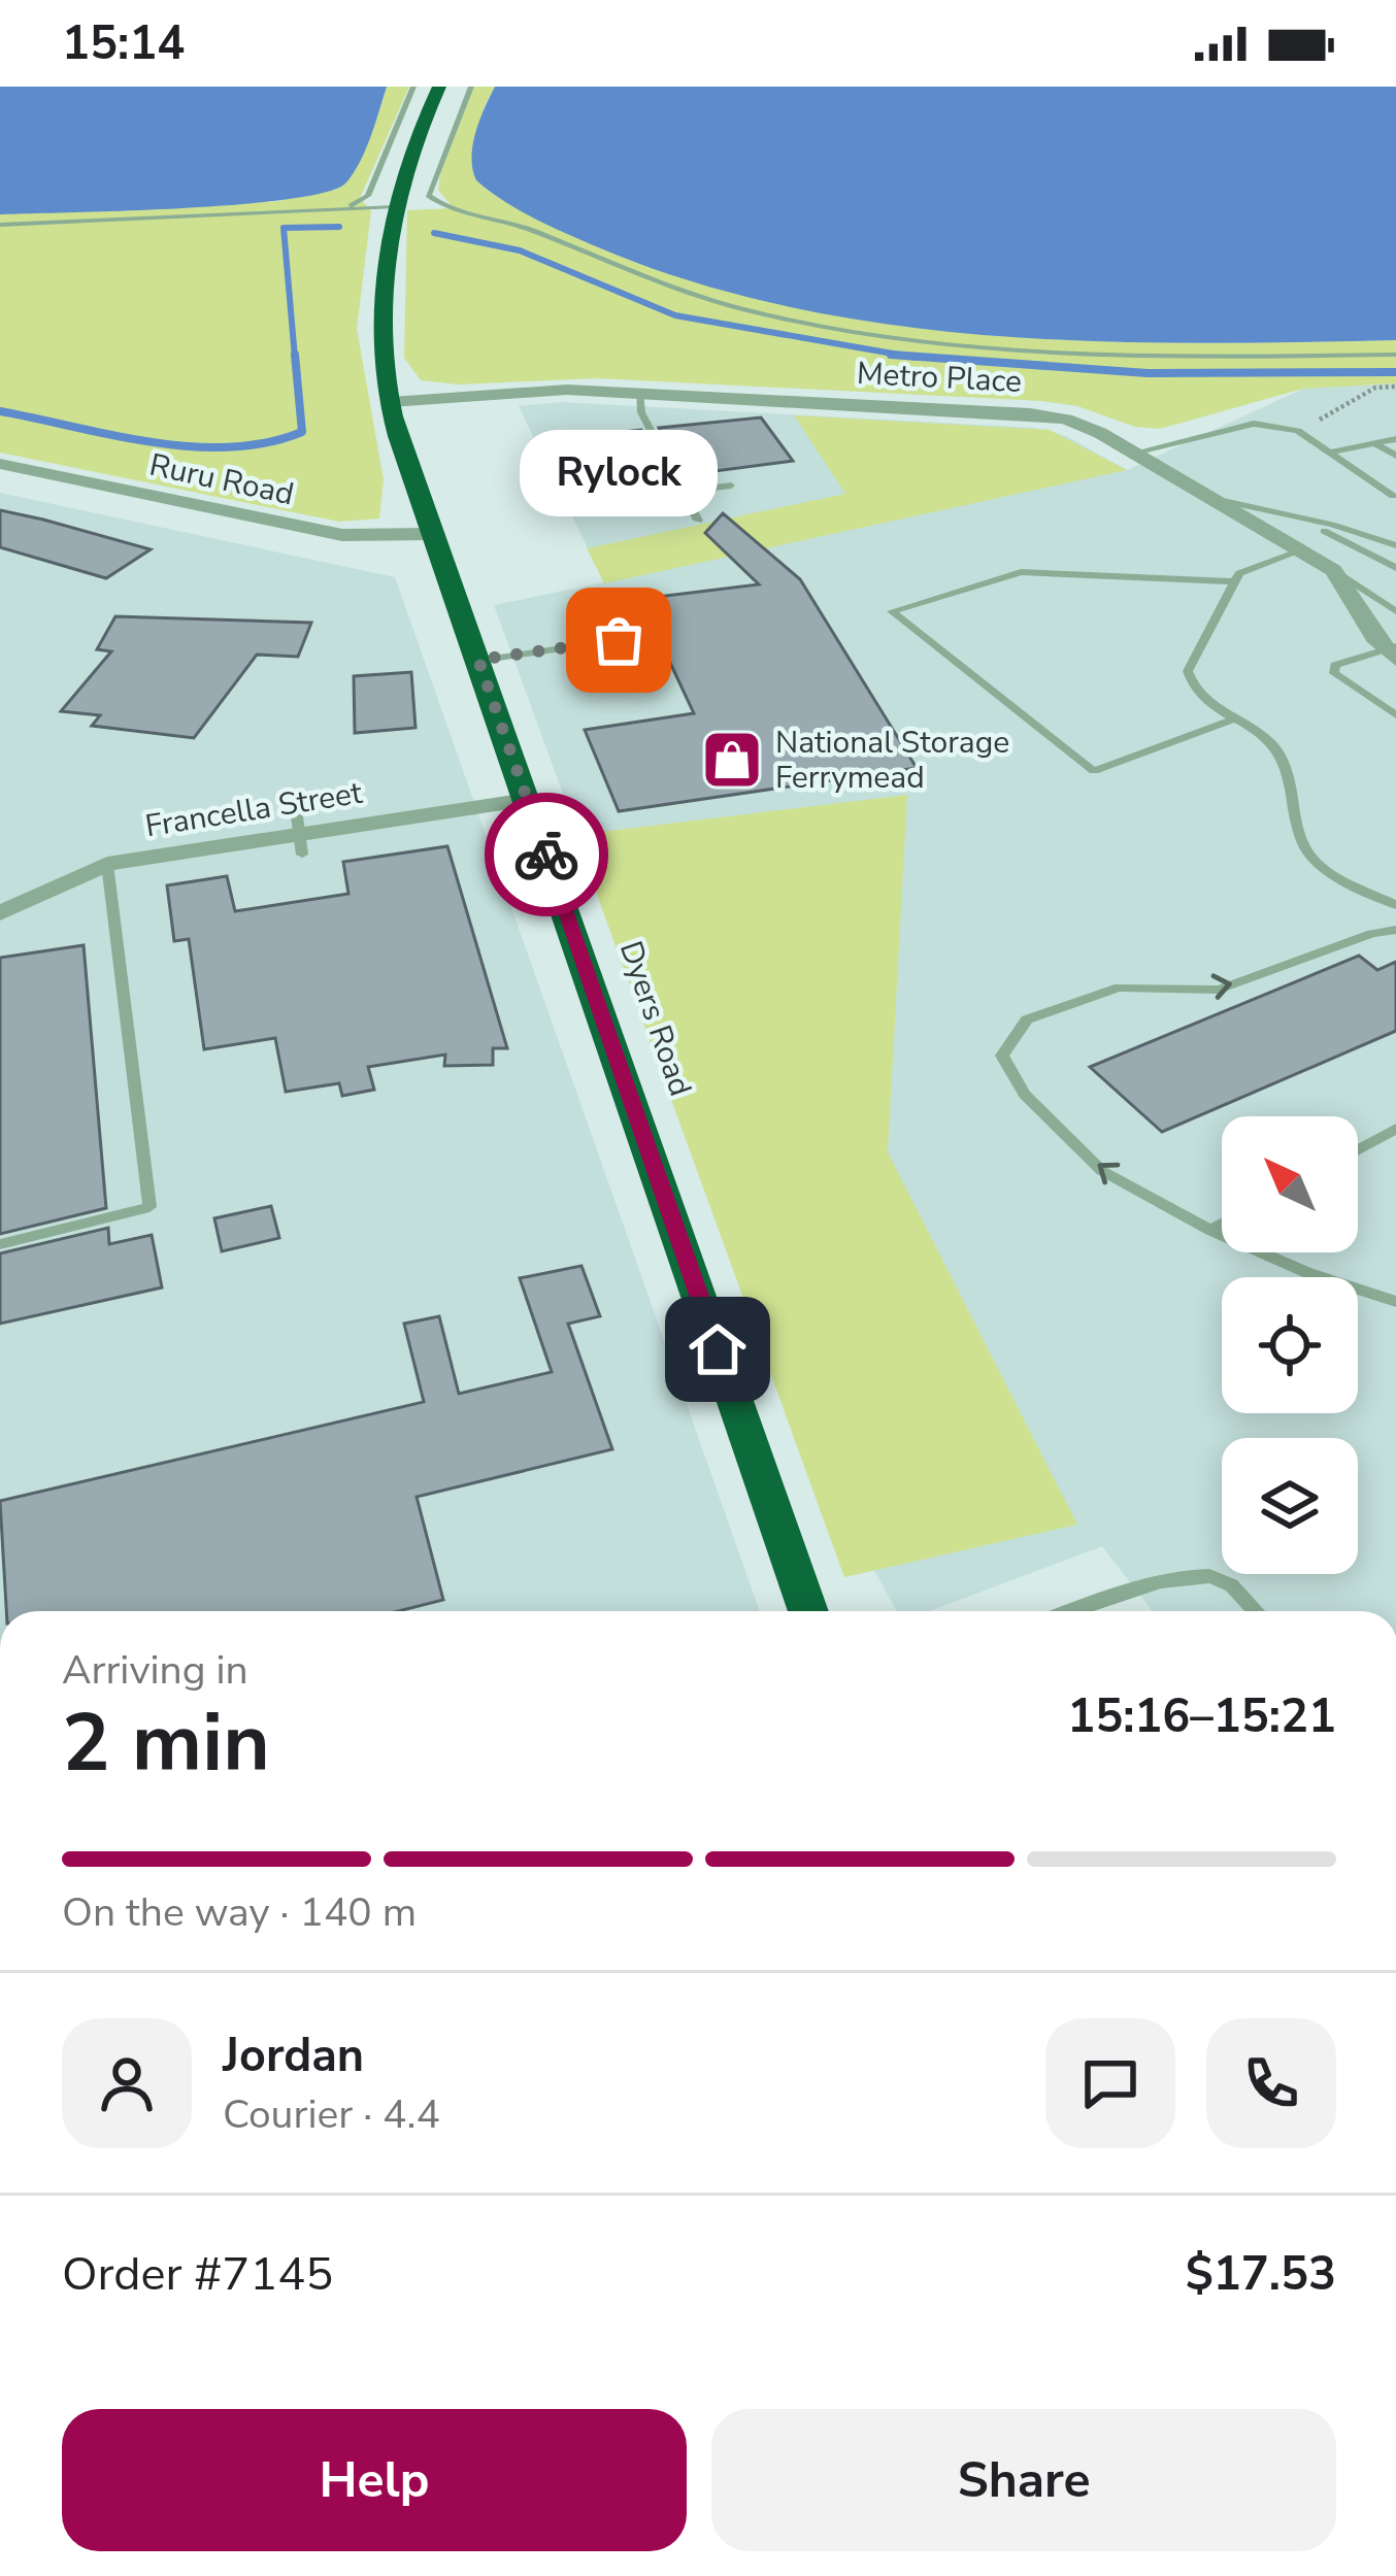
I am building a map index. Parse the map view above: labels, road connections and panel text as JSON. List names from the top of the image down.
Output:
{
  "streets": {
    "highway": ["Dyers Road"],
    "street": ["Metro Place", "Ruru Road", "Francella Street"]
  },
  "crossings": [
    ["Metro Place", "Dyers Road"],
    ["Ruru Road", "Dyers Road"],
    ["Francella Street", "Dyers Road"]
  ],
  "places": {
    "other": ["Rylock"],
    "shop": ["National Storage Ferrymead"]
  },
  "north": "top left",
  "page": {
    "status": "15:14",
    "bubble": "Rylock",
    "heading": ["2 min", "Arriving in", "15:16–15:21"],
    "panel": [
      "Jordan",
      "Courier · 4.4",
      "Order #7145",
      "$17.53"
    ],
    "bar": "On the way · 140 m",
    "buttons": ["Help", "Share"]
  }
}
